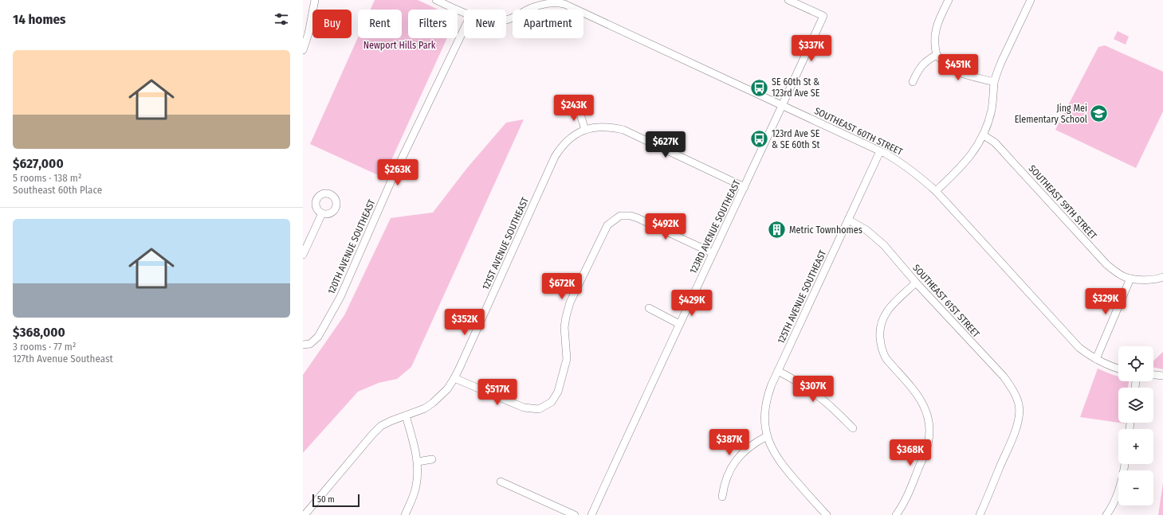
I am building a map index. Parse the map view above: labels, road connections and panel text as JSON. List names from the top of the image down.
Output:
{
  "streets": {
    "street": [
      "SOUTHEAST 60TH STREET",
      "SOUTHEAST 59TH STREET",
      "123RD AVENUE SOUTHEAST",
      "121ST AVENUE SOUTHEAST",
      "120TH AVENUE SOUTHEAST",
      "125TH AVENUE SOUTHEAST",
      "SOUTHEAST 61ST STREET"
    ]
  },
  "crossings": [
    ["SOUTHEAST 60TH STREET", "123RD AVENUE SOUTHEAST"],
    ["SOUTHEAST 60TH STREET", "125TH AVENUE SOUTHEAST"],
    ["125TH AVENUE SOUTHEAST", "SOUTHEAST 61ST STREET"]
  ],
  "parks": ["Newport Hills Park"],
  "places": {
    "bus stop": ["SE 60th St & 123rd Ave SE", "123rd Ave SE & SE 60th St"],
    "school or university": ["Jing Mei Elementary School"],
    "building": ["Metric Townhomes"]
  },
  "scale_bar": "50 m",
  "page": {
    "heading": "14 homes",
    "chip": [
      "Buy",
      "Rent",
      "Filters",
      "New",
      "Apartment"
    ],
    "price": [
      "$337K",
      "$451K",
      "$243K",
      "$627K",
      "$263K",
      "$492K",
      "$672K",
      "$329K",
      "$429K",
      "$352K",
      "$307K",
      "$517K",
      "$387K",
      "$368K"
    ],
    "list": [
      {
        "name": "$627,000",
        "note": "5 rooms · 138 m² · Southeast 60th Place"
      },
      {
        "name": "$368,000",
        "note": "3 rooms · 77 m² · 127th Avenue Southeast"
      }
    ],
    "map_buttons": ["+", "−"],
    "scale": "50 m"
  }
}
